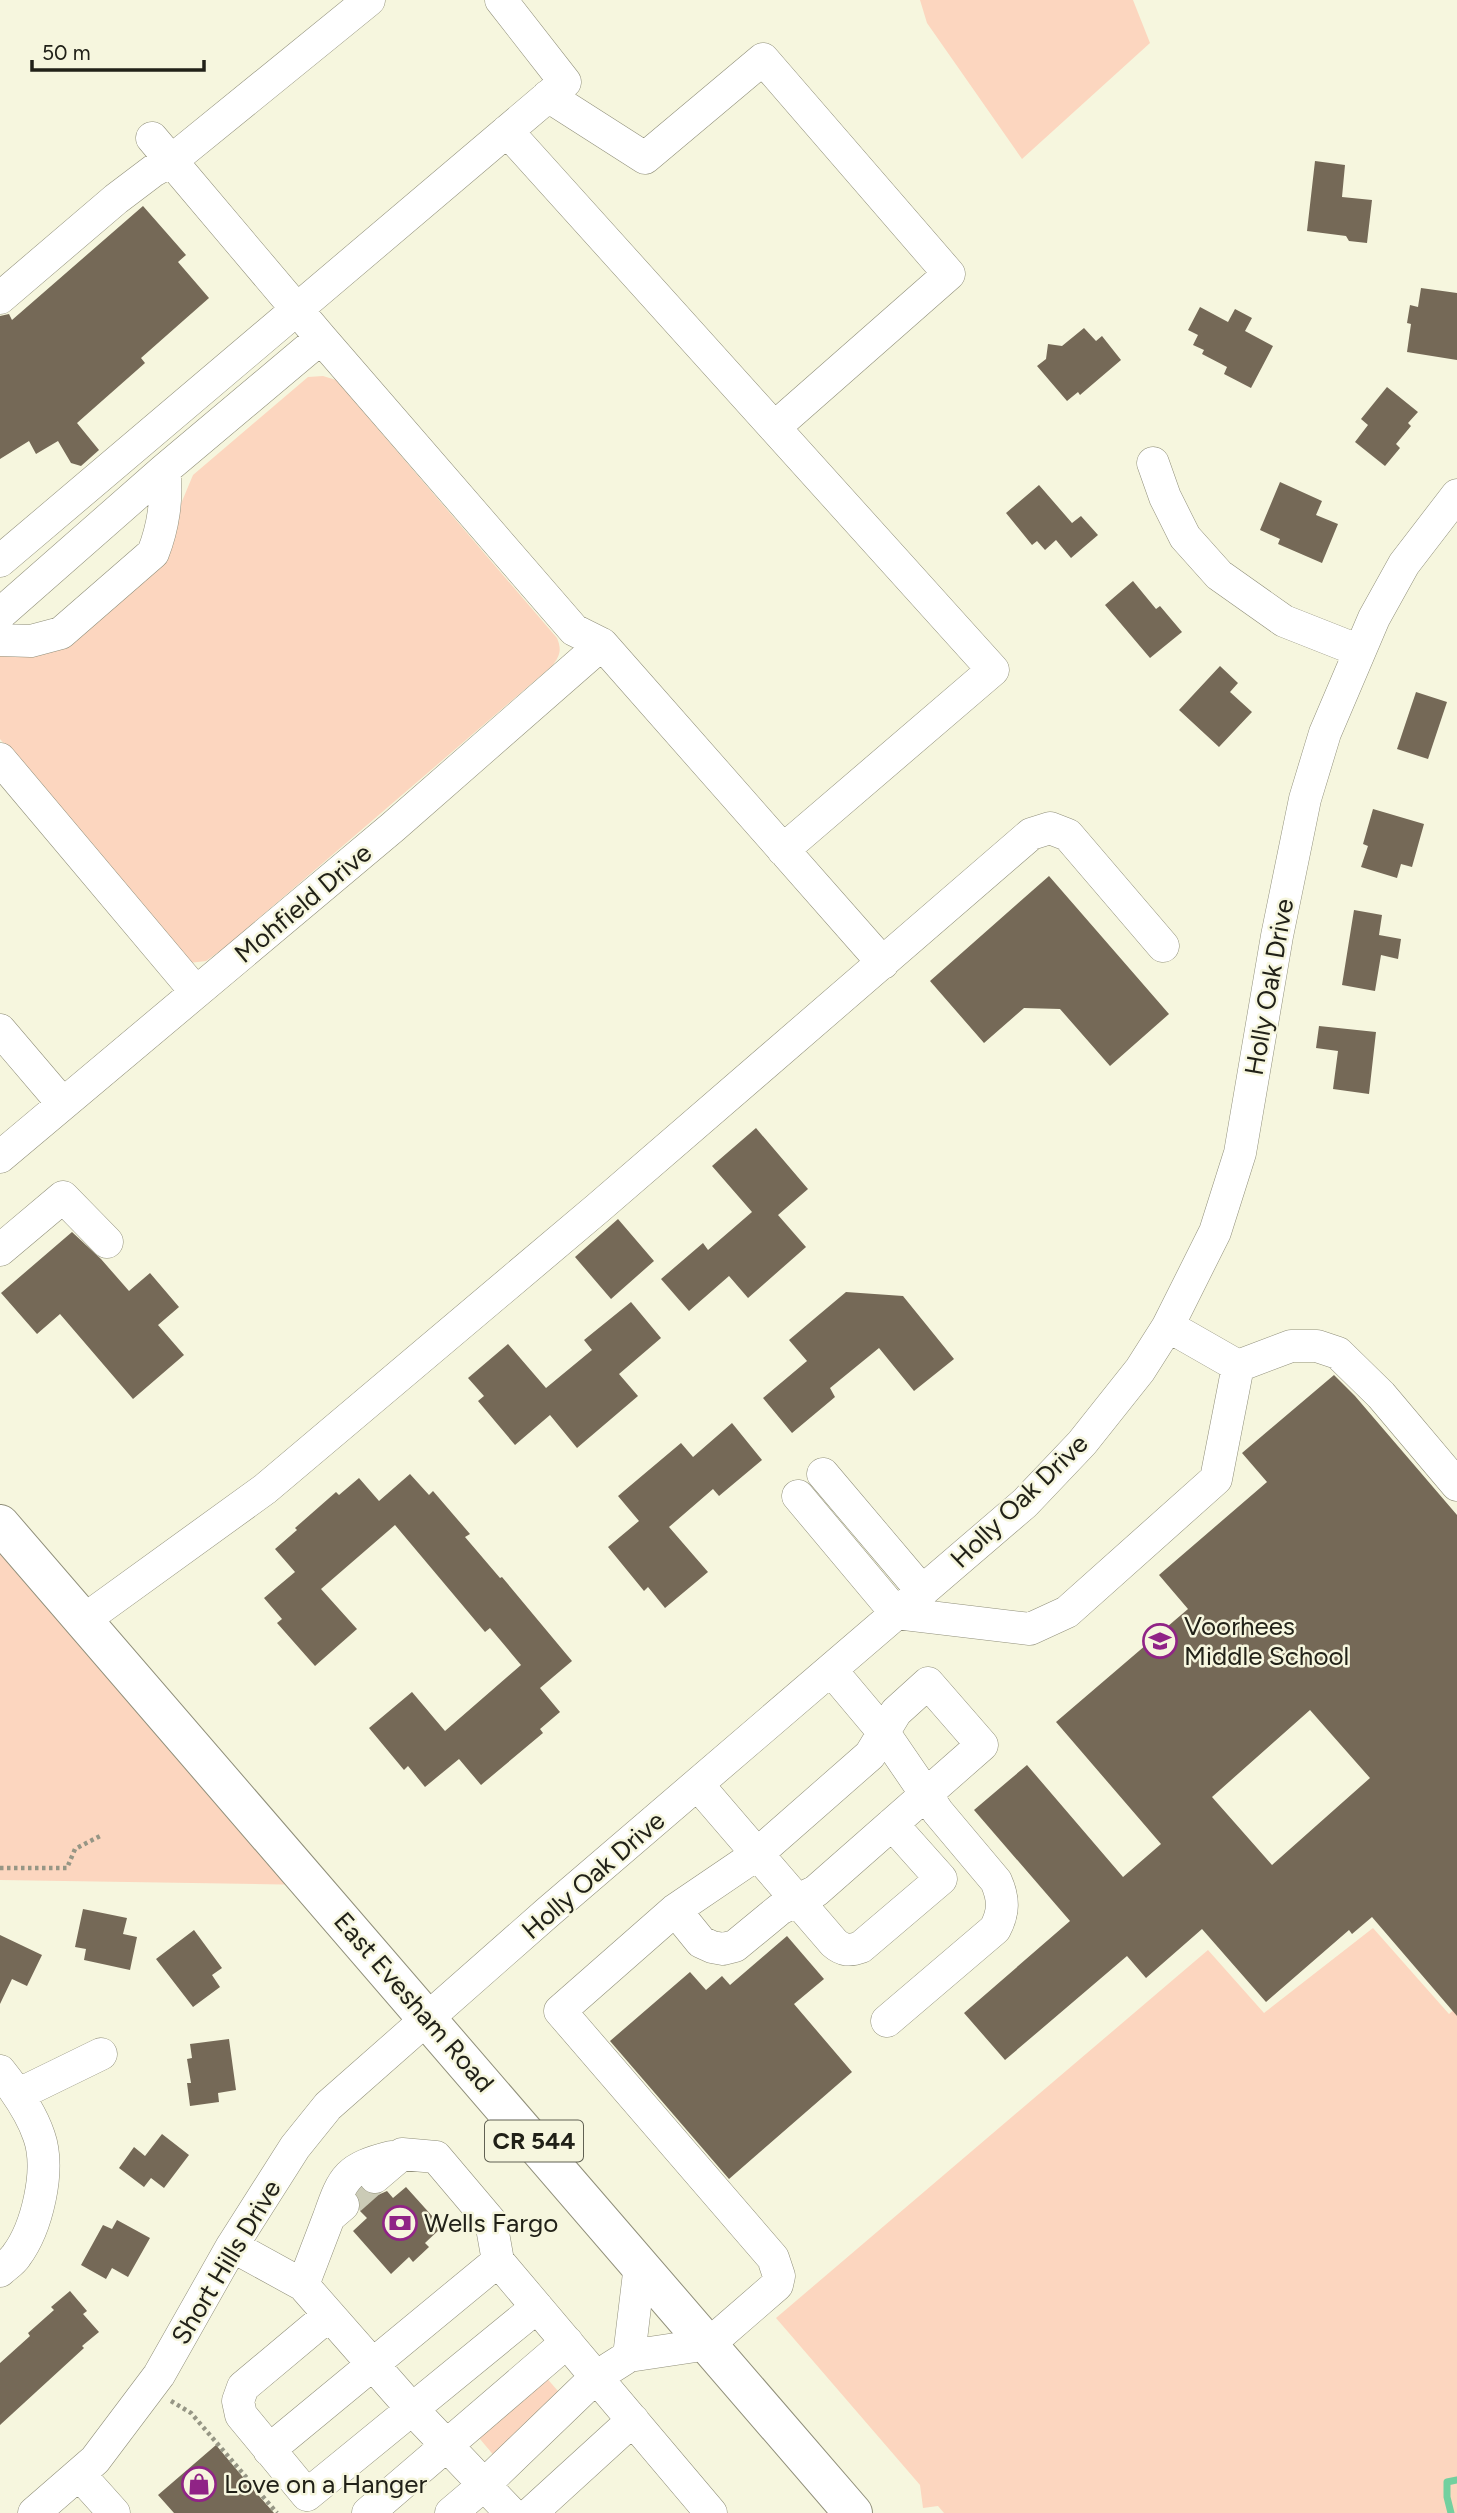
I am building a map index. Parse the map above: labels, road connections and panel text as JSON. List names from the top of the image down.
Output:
{
  "streets": {
    "main road": ["East Evesham Road", "CR 544"],
    "street": ["Mohfield Drive", "Holly Oak Drive", "Short Hills Drive"]
  },
  "crossings": [
    ["Holly Oak Drive", "East Evesham Road"],
    ["Holly Oak Drive", "Short Hills Drive"],
    ["East Evesham Road", "Short Hills Drive"]
  ],
  "places": {
    "school or university": ["Voorhees Middle School"],
    "bank": ["Wells Fargo"],
    "shop": ["Love on a Hanger"]
  },
  "scale_bar": "50 m"
}
